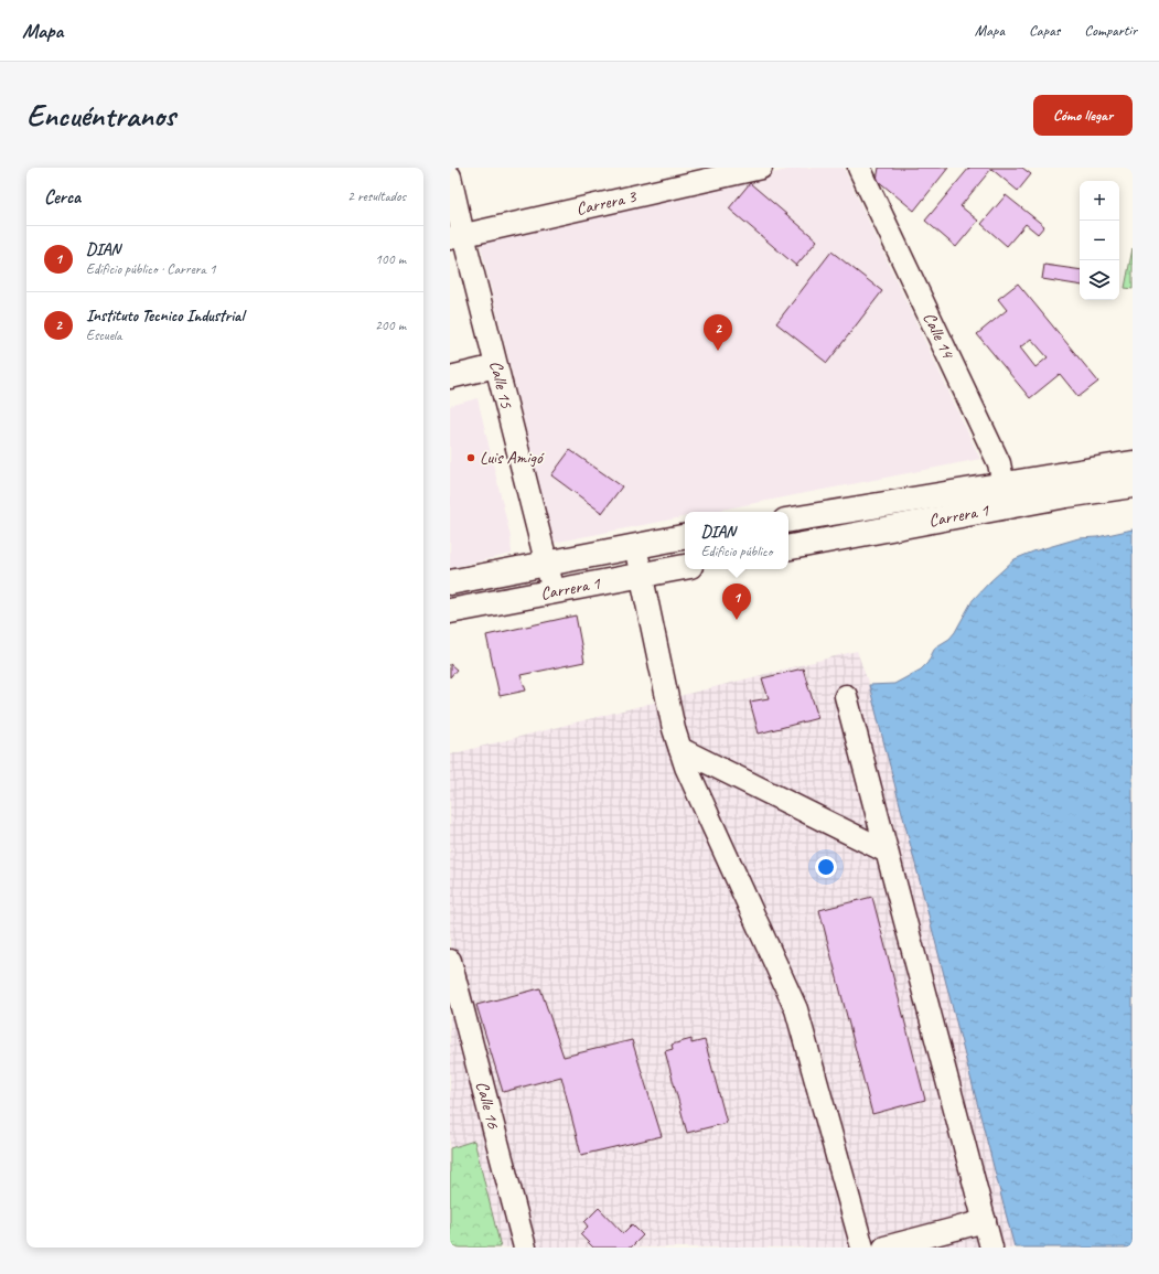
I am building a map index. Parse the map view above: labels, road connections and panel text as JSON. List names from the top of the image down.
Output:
{
  "streets": {
    "highway": ["Carrera 1"],
    "street": [
      "Carrera 3",
      "Calle 14",
      "Calle 15",
      "Calle 16"
    ]
  },
  "crossings": [
    ["Carrera 3", "Calle 15"],
    ["Calle 14", "Carrera 1"],
    ["Calle 15", "Carrera 1"]
  ],
  "places": ["Luis Amigó"],
  "page": {
    "header": "Mapa",
    "nav": ["Mapa", "Capas", "Compartir"],
    "buttons": "Cómo llegar",
    "title": "Encuéntranos",
    "heading": ["Cerca", "2 resultados"],
    "map_buttons": ["+", "−"],
    "list": [
      {
        "mark": "1",
        "name": "DIAN",
        "note": "Edificio público · Carrera 1",
        "value": "100 m"
      },
      {
        "mark": "2",
        "name": "Instituto Tecnico Industrial",
        "note": "Escuela",
        "value": "200 m"
      }
    ],
    "pins": ["2", "1"],
    "popup": ["DIAN", "Edificio público"]
  }
}
